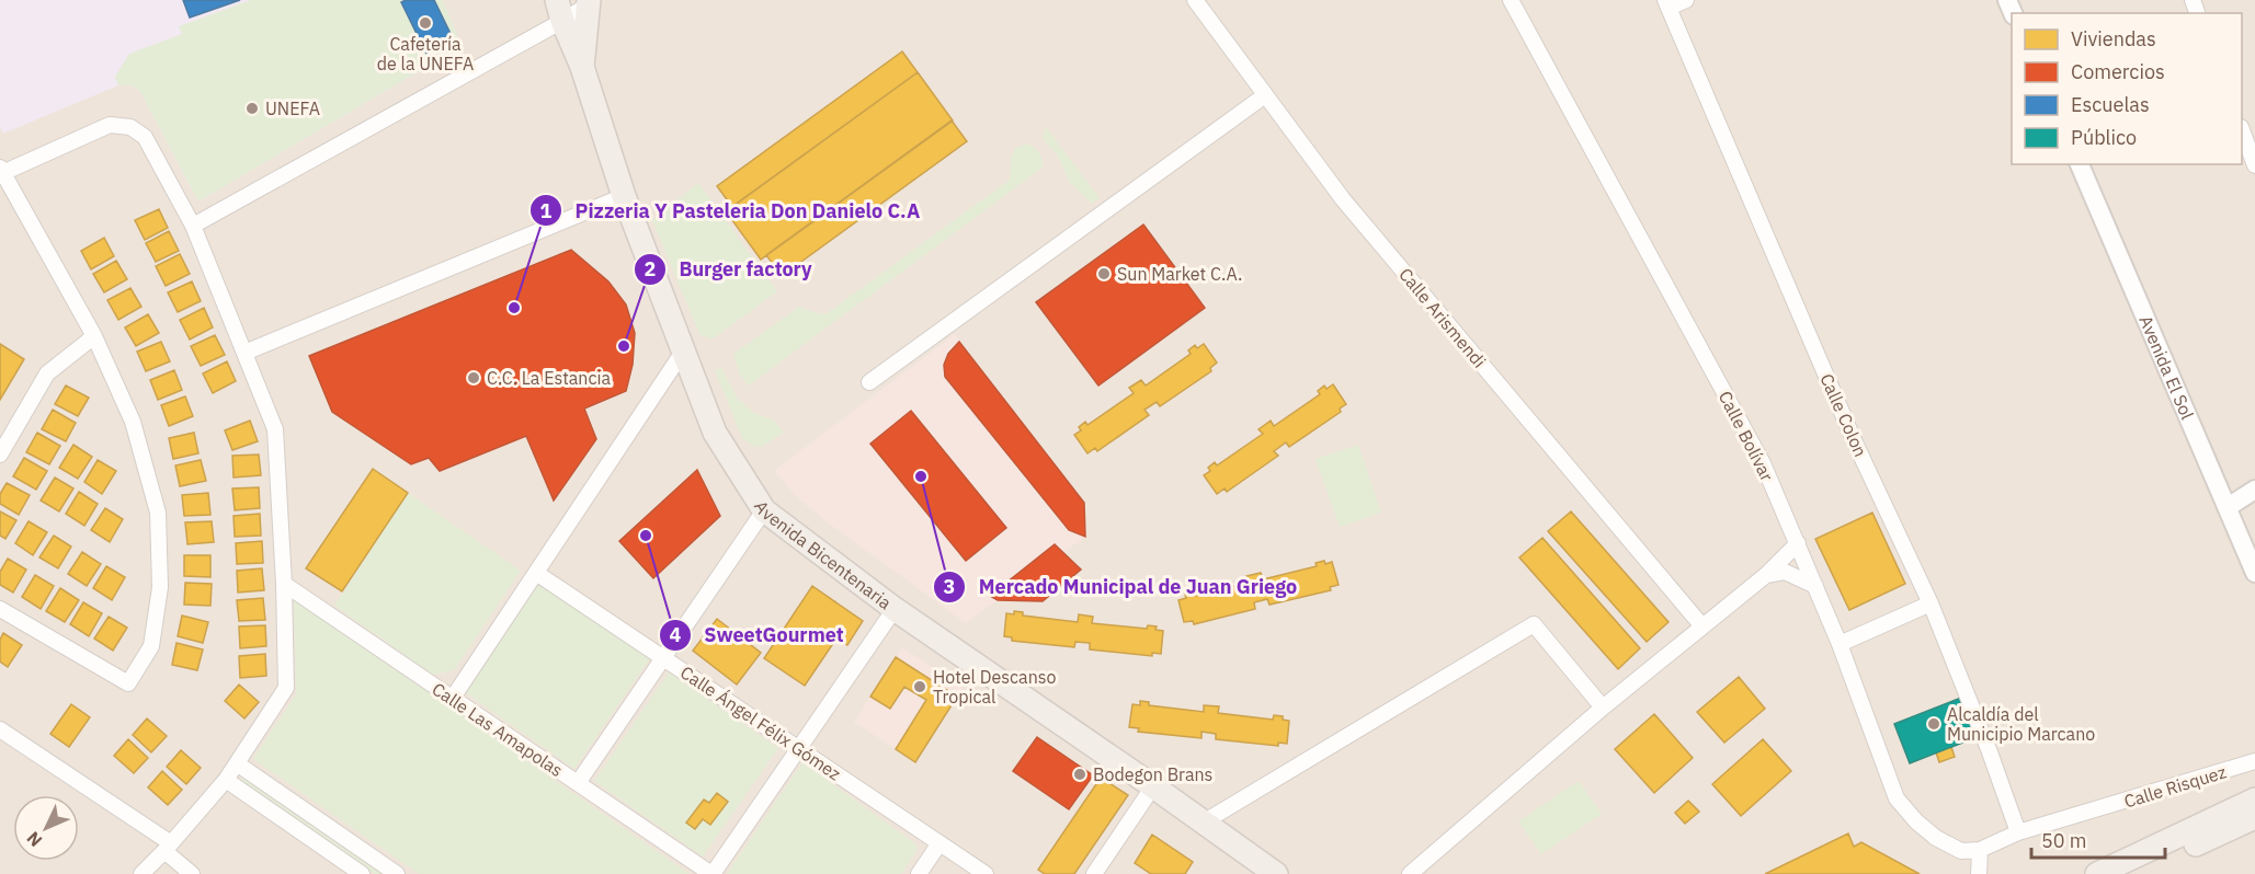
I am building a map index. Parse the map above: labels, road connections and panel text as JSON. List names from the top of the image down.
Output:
{
  "streets": {
    "main road": ["Avenida Bicentenaria"],
    "street": [
      "Calle Arismendi",
      "Avenida El Sol",
      "Calle Colon",
      "Calle Bolívar",
      "Calle Ángel Félix Gómez",
      "Calle Las Amapolas",
      "Calle Risquez"
    ]
  },
  "crossings": [
    ["Calle Colon", "Calle Risquez"]
  ],
  "places": [
    "Cafetería de la UNEFA",
    "UNEFA",
    "Sun Market C.A.",
    "Pizzeria Y Pasteleria Don Danielo C.A",
    "Burger factory",
    "C.C. La Estancia",
    "Mercado Municipal de Juan Griego",
    "SweetGourmet",
    "Hotel Descanso Tropical",
    "Alcaldía del Municipio Marcano",
    "Bodegon Brans"
  ],
  "legend": [
    "Viviendas",
    "Comercios",
    "Escuelas",
    "Público"
  ],
  "scale_bar": "50 m",
  "north": "bottom left"
}
